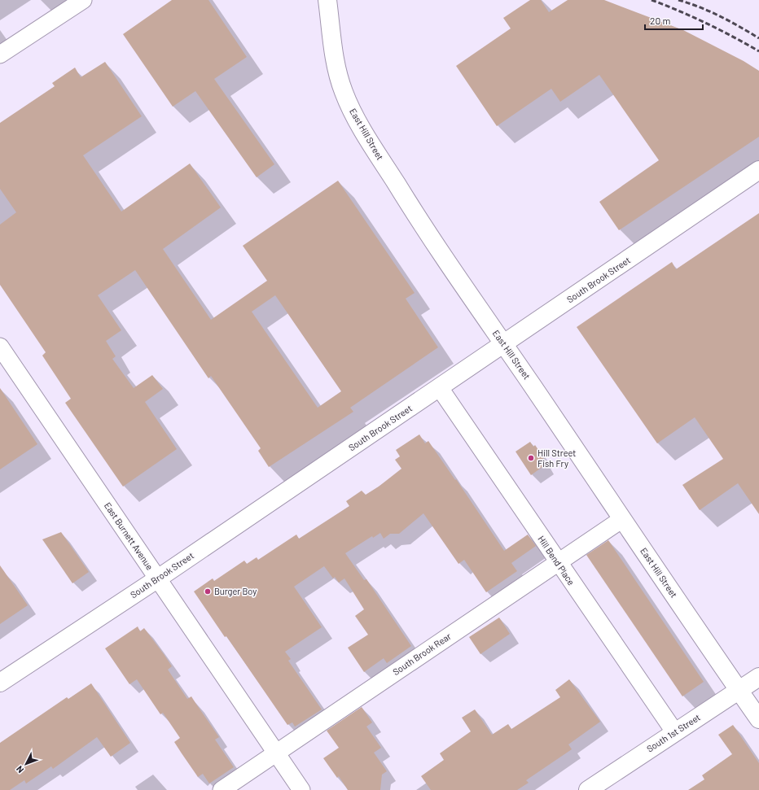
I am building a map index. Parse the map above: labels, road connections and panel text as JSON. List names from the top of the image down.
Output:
{
  "streets": {
    "street": [
      "East Hill Street",
      "South Brook Street",
      "East Burnett Avenue",
      "Hill Bend Place",
      "South Brook Rear",
      "South 1st Street"
    ]
  },
  "crossings": [
    ["East Hill Street", "South Brook Street"],
    ["East Hill Street", "South Brook Rear"],
    ["East Hill Street", "South 1st Street"],
    ["South Brook Street", "East Burnett Avenue"],
    ["South Brook Street", "Hill Bend Place"],
    ["East Burnett Avenue", "South Brook Rear"],
    ["Hill Bend Place", "South Brook Rear"],
    ["Hill Bend Place", "South 1st Street"]
  ],
  "places": ["Hill Street Fish Fry", "Burger Boy"],
  "scale_bar": "20 m",
  "north": "bottom left"
}
